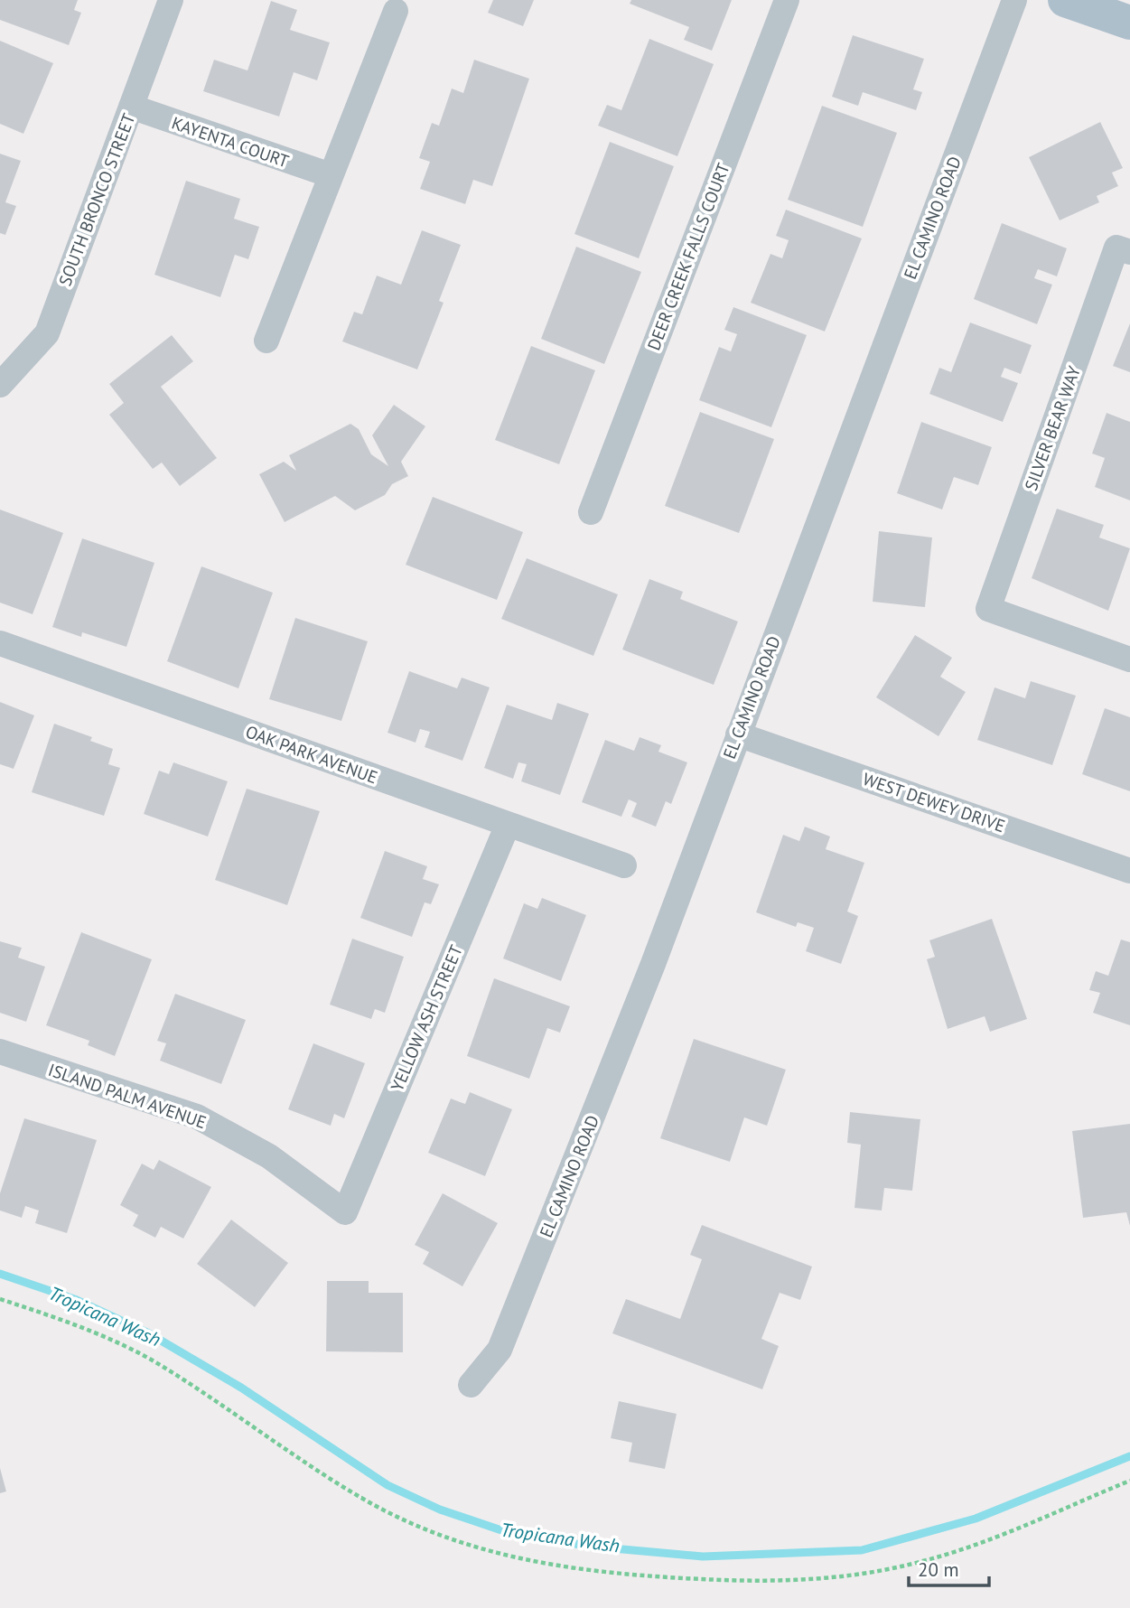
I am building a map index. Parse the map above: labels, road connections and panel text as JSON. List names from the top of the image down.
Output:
{
  "streets": {
    "street": [
      "KAYENTA COURT",
      "SOUTH BRONCO STREET",
      "EL CAMINO ROAD",
      "DEER CREEK FALLS COURT",
      "SILVER BEAR WAY",
      "OAK PARK AVENUE",
      "WEST DEWEY DRIVE",
      "YELLOW ASH STREET",
      "ISLAND PALM AVENUE"
    ]
  },
  "crossings": [
    ["KAYENTA COURT", "SOUTH BRONCO STREET"],
    ["EL CAMINO ROAD", "WEST DEWEY DRIVE"],
    ["OAK PARK AVENUE", "YELLOW ASH STREET"],
    ["YELLOW ASH STREET", "ISLAND PALM AVENUE"]
  ],
  "water": ["Tropicana Wash"],
  "scale_bar": "20 m"
}
